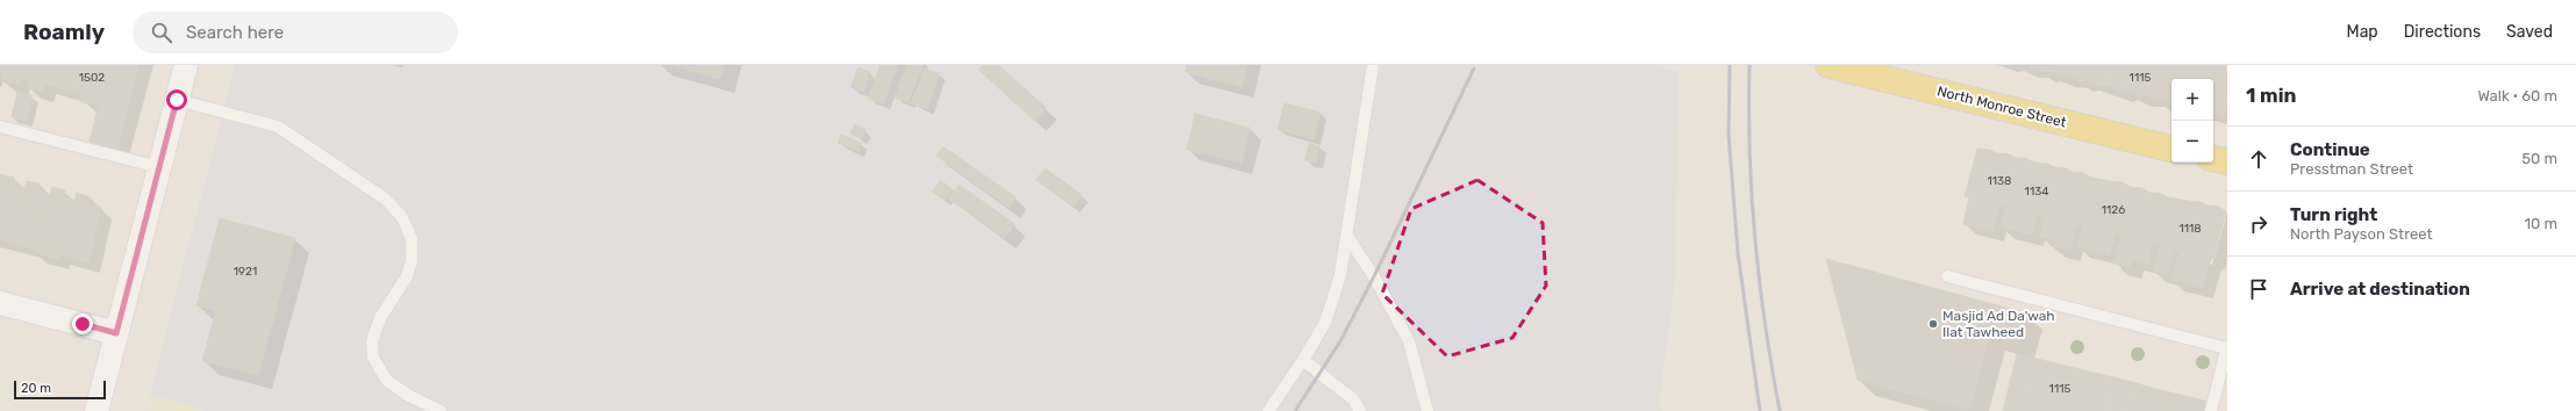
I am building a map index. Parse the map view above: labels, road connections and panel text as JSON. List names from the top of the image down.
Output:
{
  "streets": {
    "main road": ["North Monroe Street"]
  },
  "places": ["Masjid Ad Da'wah Ilat Tawheed"],
  "house_numbers": [
    "1502",
    "1115",
    "1138",
    "1134",
    "1126",
    "1118",
    "1921",
    "1115"
  ],
  "scale_bar": "20 m",
  "page": {
    "header": "Roamly",
    "search": "Search here",
    "nav": ["Map", "Directions", "Saved"],
    "heading": ["1 min", "Walk · 60 m"],
    "map_buttons": ["+", "−"],
    "list": [
      ["Continue", "Presstman Street", "50 m"],
      ["Turn right", "North Payson Street", "10 m"],
      "Arrive at destination"
    ],
    "scale": "20 m"
  }
}
